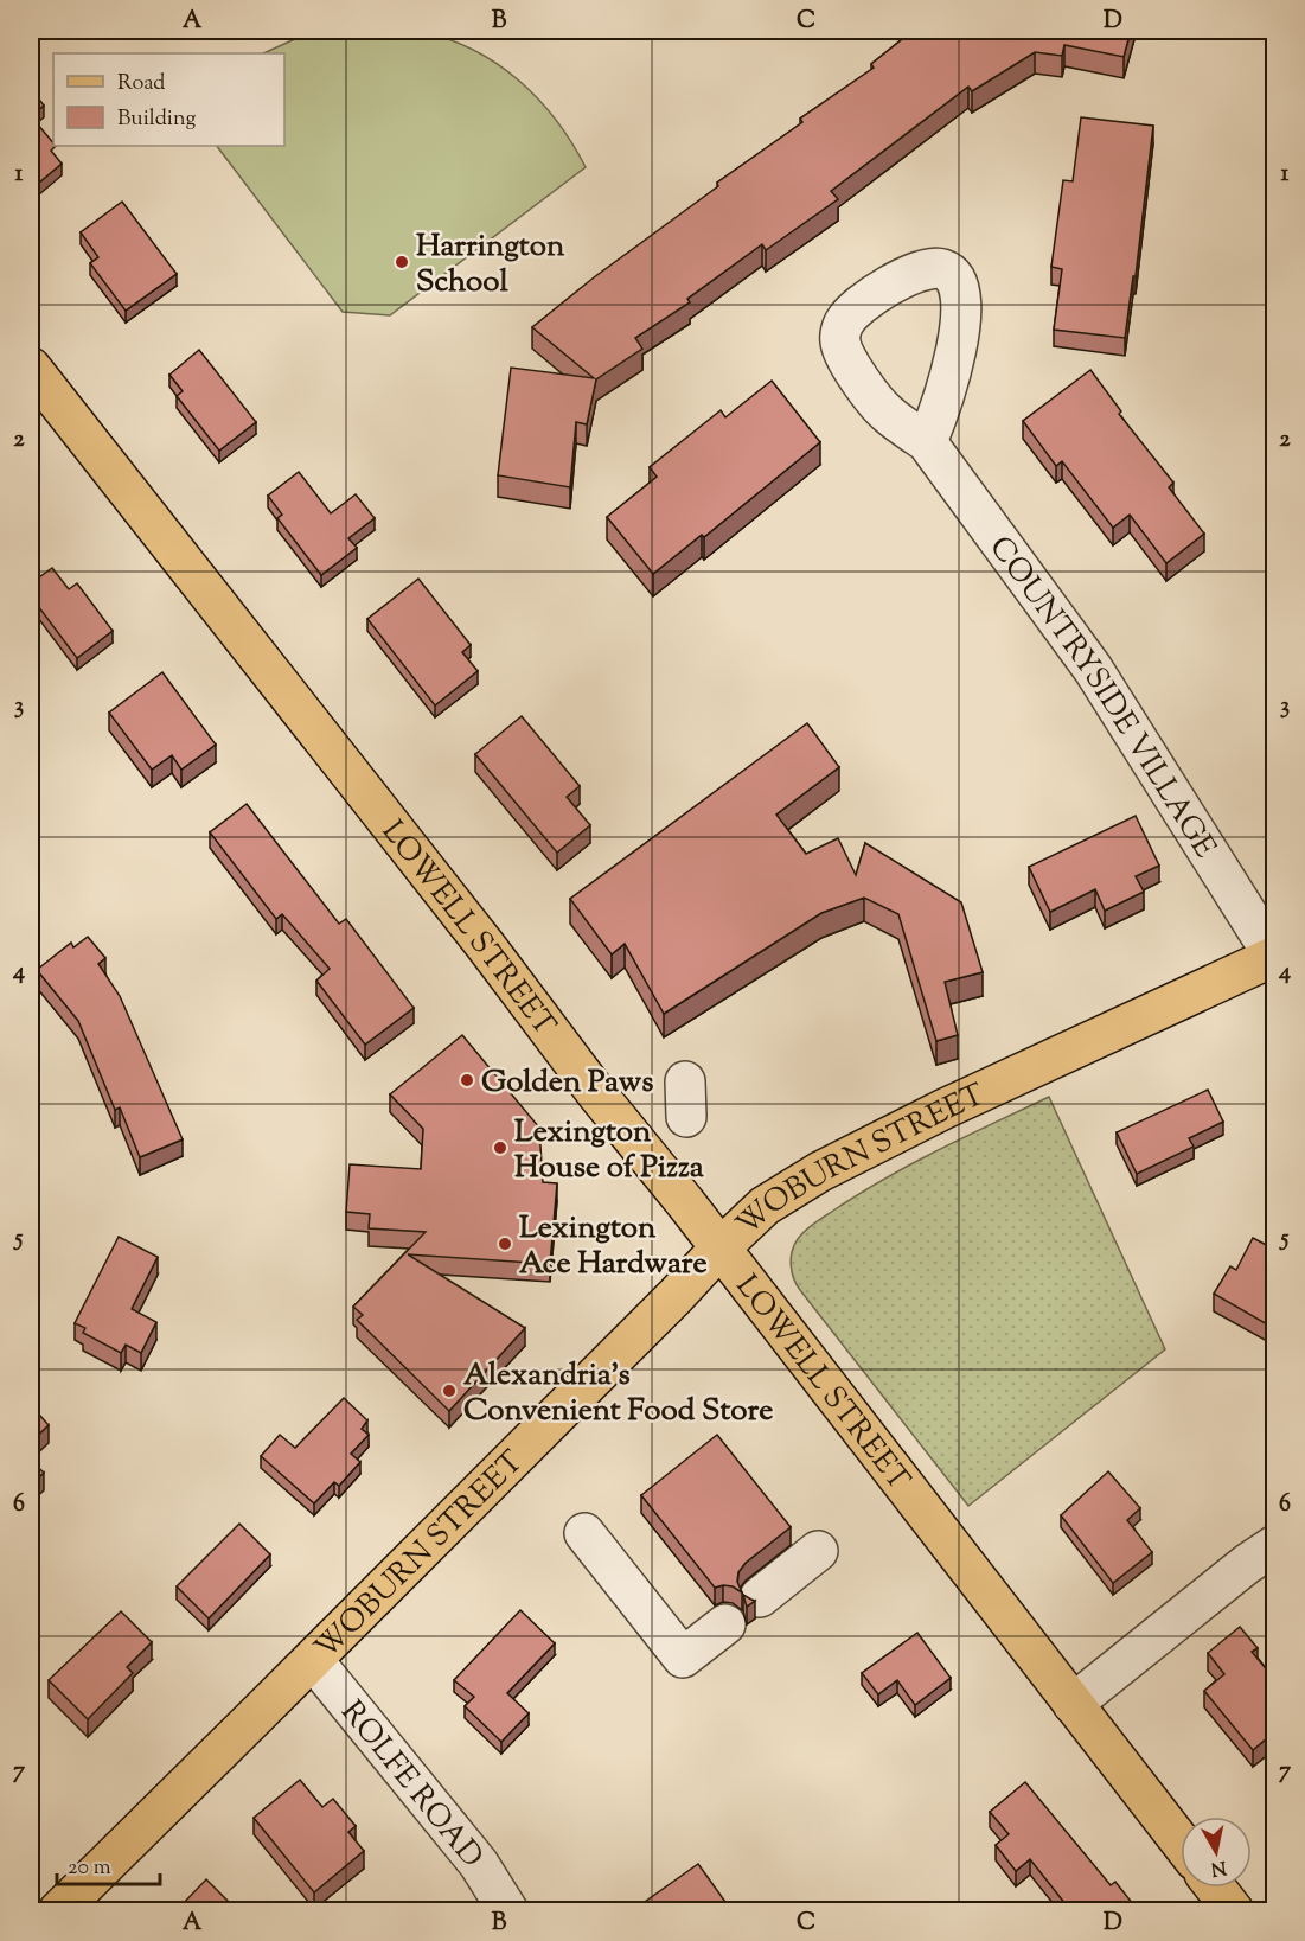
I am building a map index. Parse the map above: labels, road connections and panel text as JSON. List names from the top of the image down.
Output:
{
  "streets": {
    "main road": ["LOWELL STREET", "WOBURN STREET"],
    "street": ["COUNTRYSIDE VILLAGE", "ROLFE ROAD"]
  },
  "crossings": [
    ["COUNTRYSIDE VILLAGE", "WOBURN STREET"],
    ["LOWELL STREET", "WOBURN STREET"],
    ["WOBURN STREET", "ROLFE ROAD"]
  ],
  "places": [
    "Harrington School",
    "Golden Paws",
    "Lexington House of Pizza",
    "Lexington Ace Hardware",
    "Alexandria's Convenient Food Store"
  ],
  "legend": ["Road", "Building"],
  "scale_bar": "20 m",
  "north": "bottom",
  "grid": {
    "columns": [
      "A",
      "B",
      "C",
      "D"
    ],
    "rows": [
      "1",
      "2",
      "3",
      "4",
      "5",
      "6",
      "7"
    ]
  }
}
